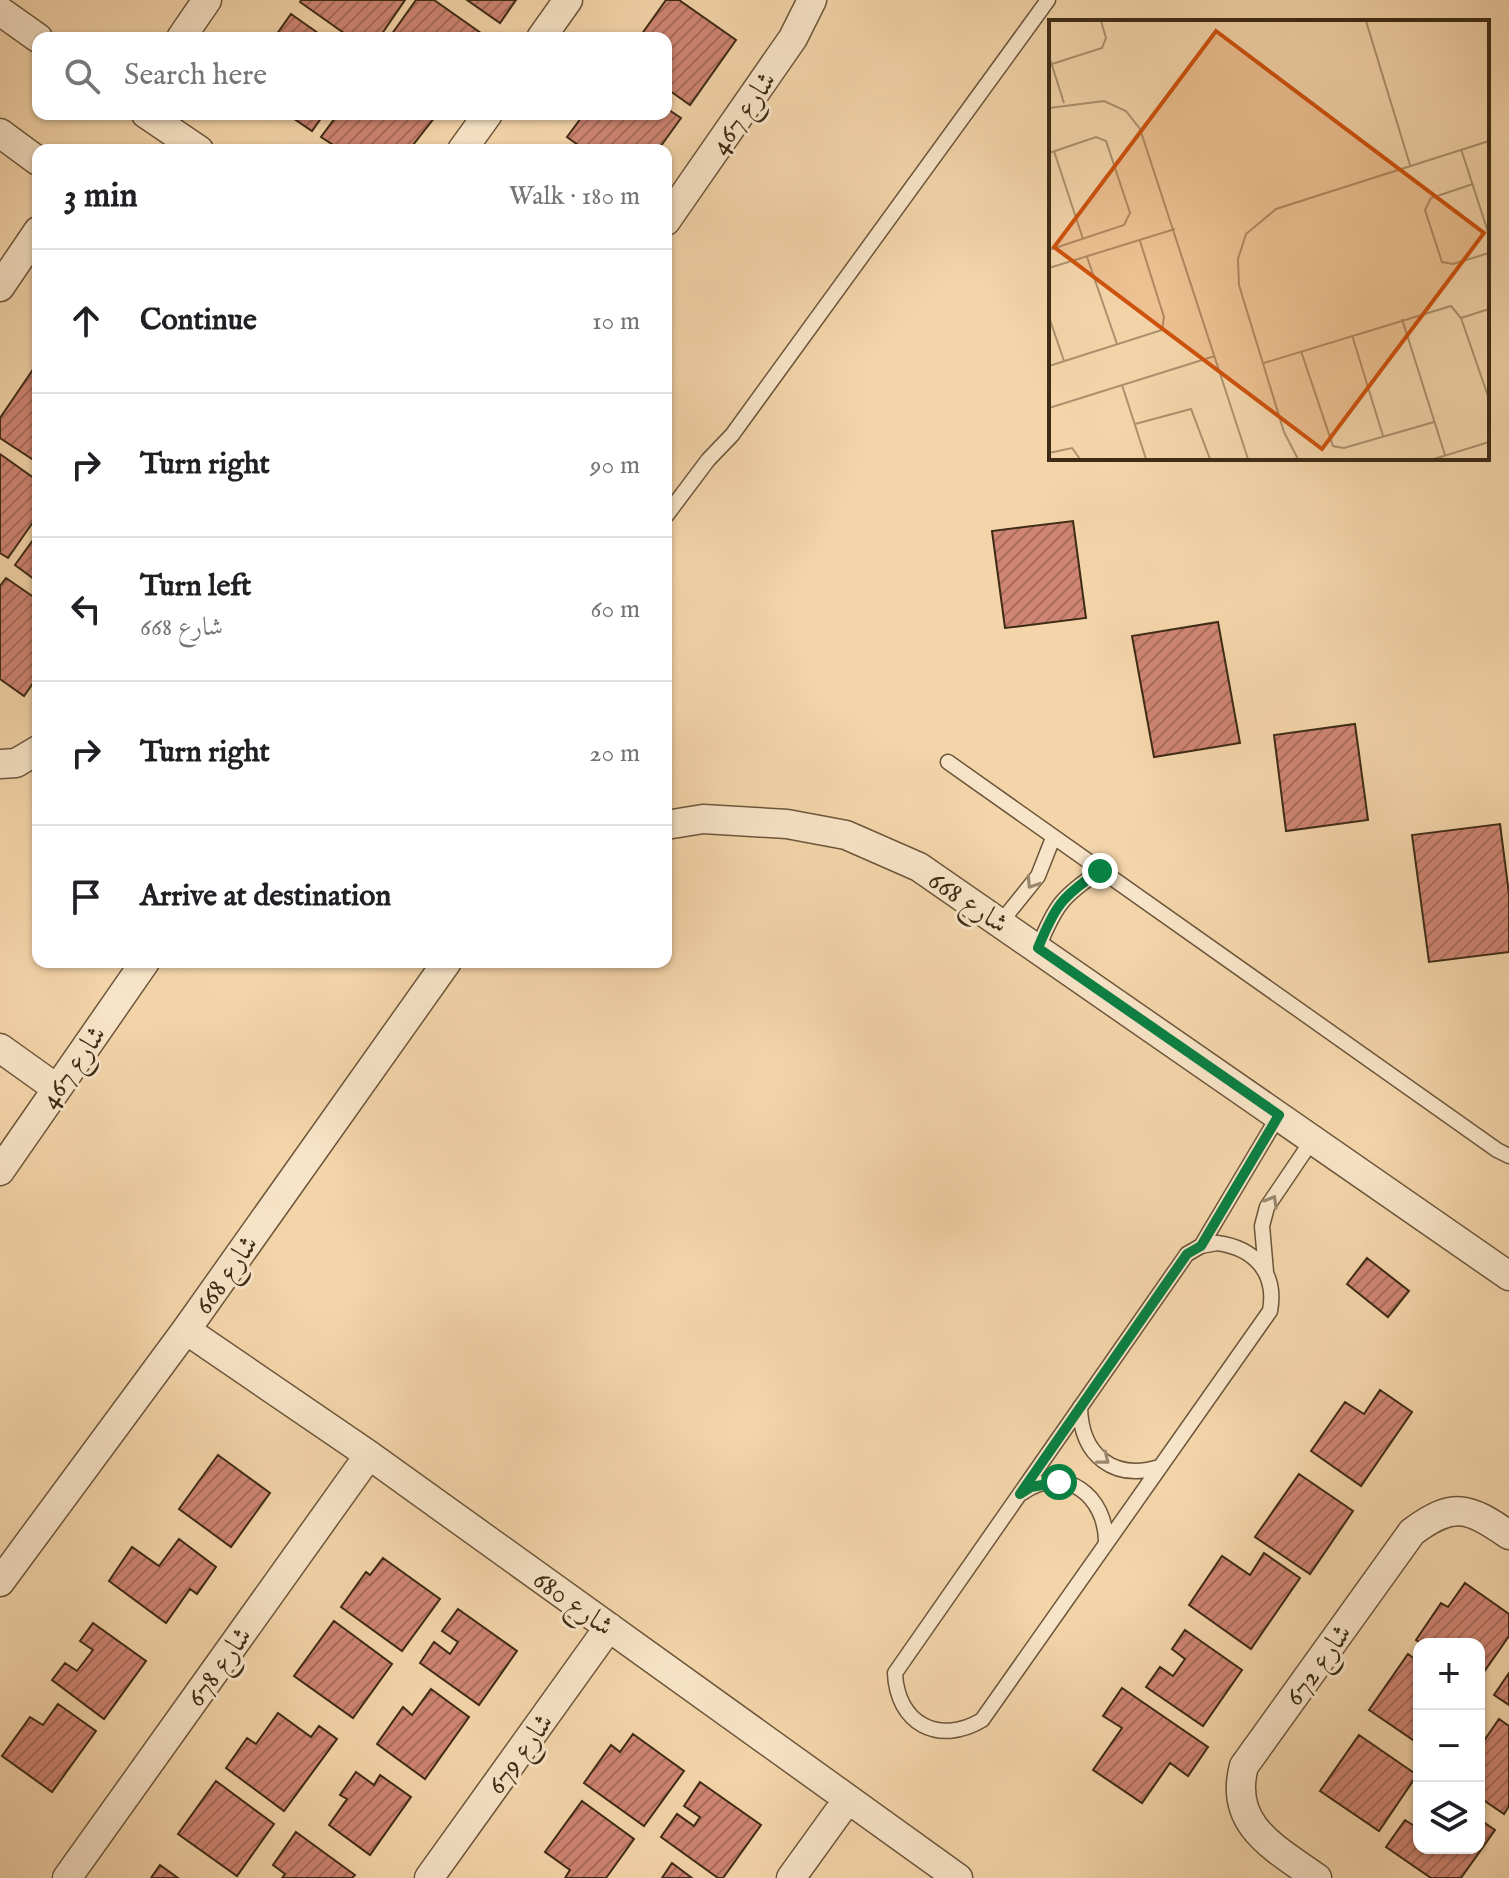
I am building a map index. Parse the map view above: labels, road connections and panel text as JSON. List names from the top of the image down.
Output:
{
  "streets": {
    "street": [
      "شارع 467",
      "شارع 668",
      "شارع 680",
      "شارع 672",
      "شارع 678",
      "شارع 679"
    ]
  },
  "crossings": [
    ["شارع 668", "شارع 680"],
    ["شارع 680", "شارع 678"],
    ["شارع 680", "شارع 679"]
  ],
  "page": {
    "search": "Search here",
    "heading": ["3 min", "Walk · 180 m"],
    "list": [
      ["Continue", "10 m"],
      ["Turn right", "90 m"],
      ["Turn left", "شارع 668", "60 m"],
      ["Turn right", "20 m"],
      "Arrive at destination"
    ],
    "map_buttons": ["+", "−"]
  }
}
